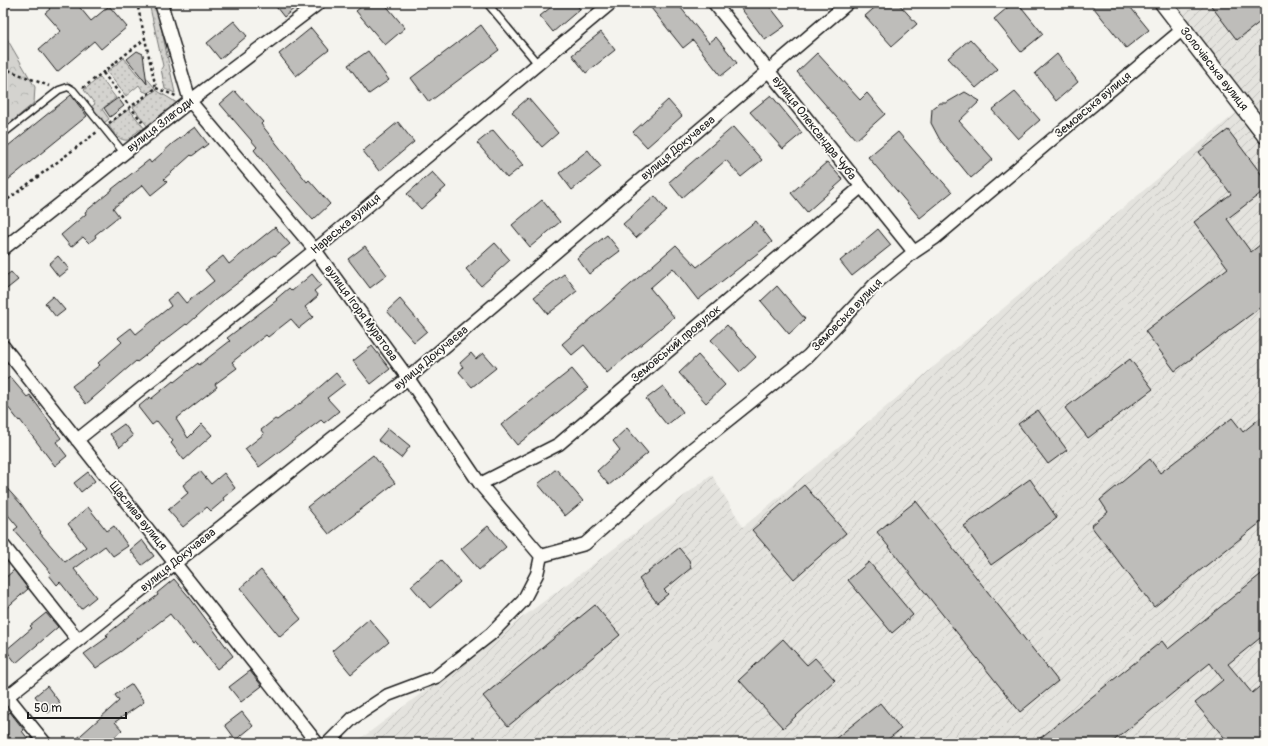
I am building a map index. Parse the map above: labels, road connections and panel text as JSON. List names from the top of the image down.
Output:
{
  "streets": {
    "street": [
      "Золочівська вулиця",
      "Земовська вулиця",
      "вулиця Злагоди",
      "вулиця Олександра Чуба",
      "вулиця Докучаєва",
      "Нарвська вулиця",
      "вулиця Ігоря Муратова",
      "Земовський провулок",
      "Щаслива вулиця"
    ]
  },
  "crossings": [
    ["Золочівська вулиця", "Земовська вулиця"],
    ["Земовська вулиця", "вулиця Олександра Чуба"],
    ["Земовська вулиця", "вулиця Ігоря Муратова"],
    ["вулиця Злагоди", "вулиця Ігоря Муратова"],
    ["вулиця Олександра Чуба", "вулиця Докучаєва"],
    ["вулиця Олександра Чуба", "Земовський провулок"],
    ["вулиця Докучаєва", "вулиця Ігоря Муратова"],
    ["вулиця Докучаєва", "Щаслива вулиця"],
    ["Нарвська вулиця", "вулиця Ігоря Муратова"],
    ["Нарвська вулиця", "Щаслива вулиця"],
    ["вулиця Ігоря Муратова", "Земовський провулок"]
  ],
  "scale_bar": "50 m"
}
